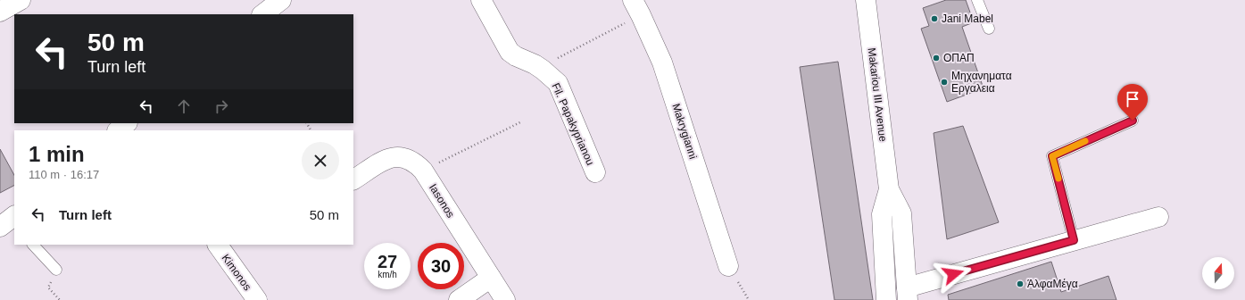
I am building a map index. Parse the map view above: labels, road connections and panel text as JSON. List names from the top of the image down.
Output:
{
  "streets": {
    "street": [
      "Makariou III Avenue",
      "Fil. Papakyprianou",
      "Makrygianni",
      "Iasonos",
      "Kimonos"
    ]
  },
  "places": [
    "Jani Mabel",
    "ΟΠΑΠ",
    "Μηχανηματα Εργαλεια",
    "ΆλφαΜέγα"
  ],
  "north": "top",
  "page": {
    "turn": ["50 m", "Turn left"],
    "heading": ["1 min", "110 m · 16:17"],
    "list": [
      {
        "name": "Turn left",
        "value": "50 m"
      }
    ],
    "speed": "27 km/h",
    "limit": "30"
  }
}
